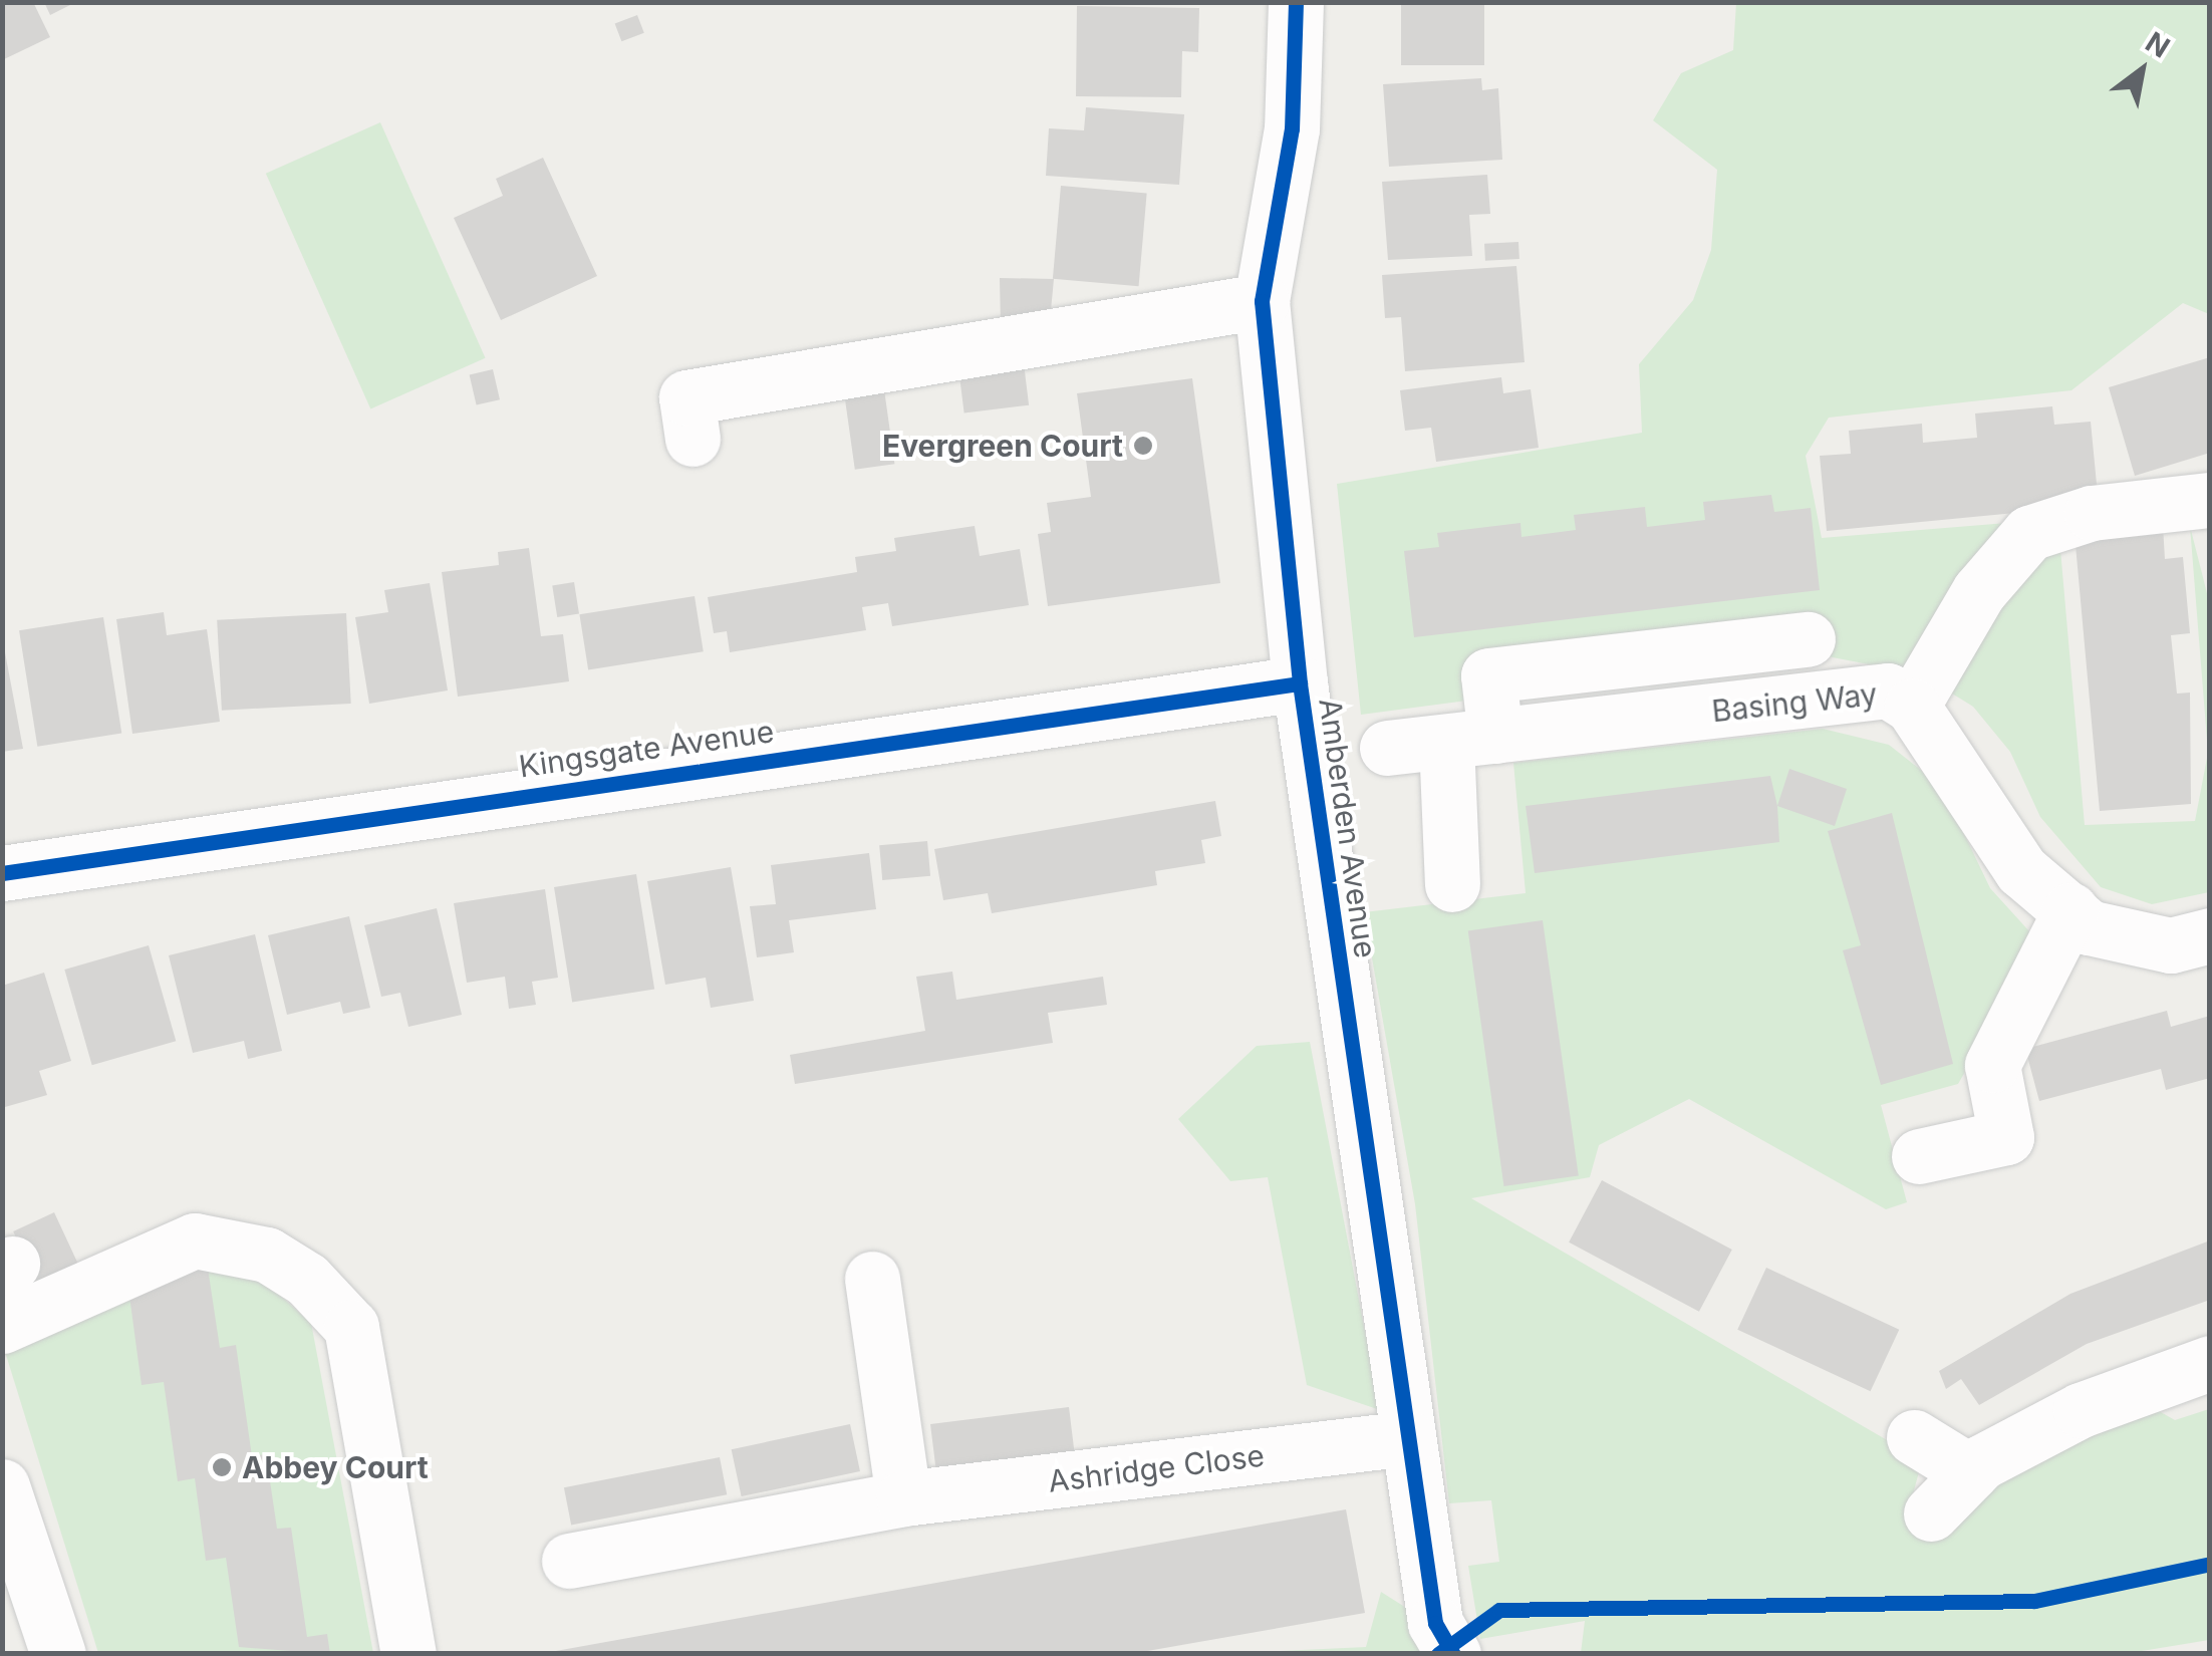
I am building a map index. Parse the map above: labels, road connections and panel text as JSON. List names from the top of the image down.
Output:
{
  "streets": {
    "street": [
      "Basing Way",
      "Kingsgate Avenue",
      "Amberden Avenue",
      "Ashridge Close"
    ]
  },
  "crossings": [
    ["Kingsgate Avenue", "Amberden Avenue"],
    ["Amberden Avenue", "Ashridge Close"]
  ],
  "places": ["Evergreen Court", "Abbey Court"],
  "north": "top right"
}
